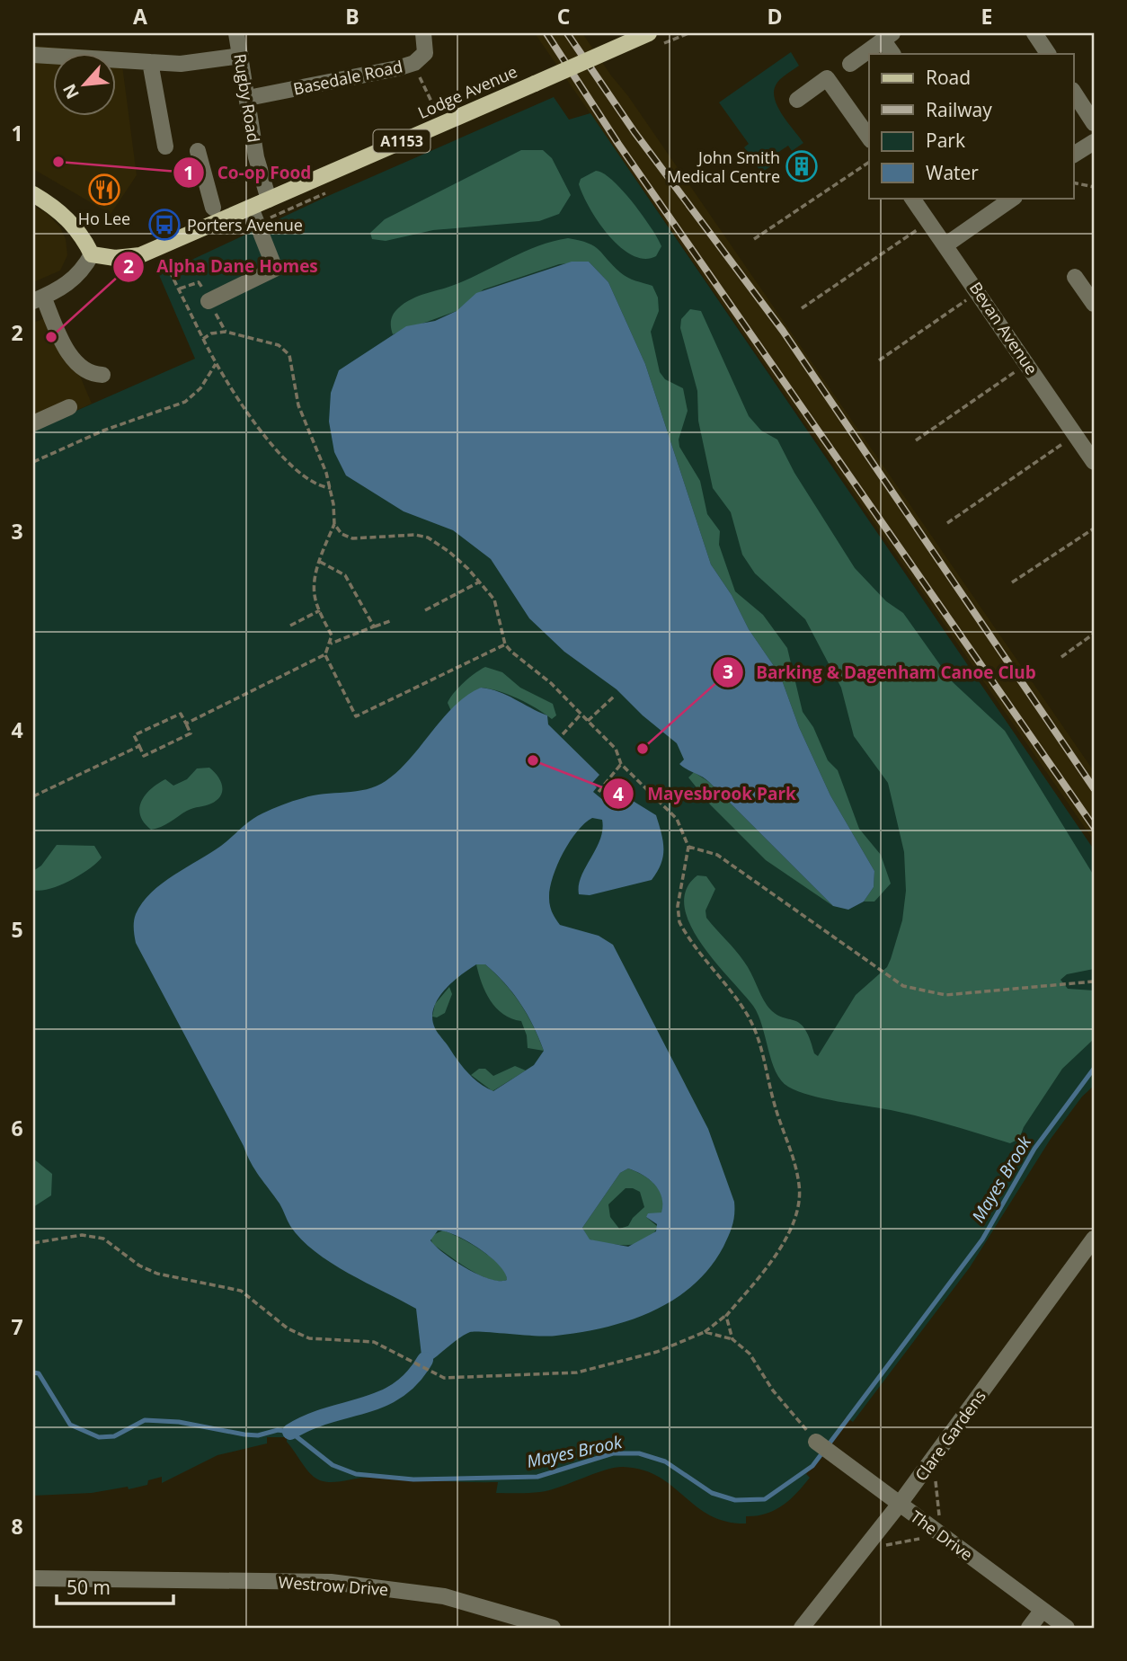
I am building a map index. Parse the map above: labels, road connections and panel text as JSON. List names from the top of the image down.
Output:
{
  "streets": {
    "main road": ["Lodge Avenue", "A1153"],
    "street": [
      "Basedale Road",
      "Rugby Road",
      "Bevan Avenue",
      "Clare Gardens",
      "The Drive",
      "Westrow Drive"
    ]
  },
  "crossings": [
    ["Basedale Road", "Rugby Road"],
    ["Lodge Avenue", "Rugby Road"],
    ["Clare Gardens", "The Drive"]
  ],
  "water": ["Mayes Brook"],
  "places": {
    "other": [
      "Co-op Food",
      "Alpha Dane Homes",
      "Barking & Dagenham Canoe Club",
      "Mayesbrook Park"
    ],
    "building": ["John Smith Medical Centre"],
    "restaurant": ["Ho Lee"],
    "bus stop": ["Porters Avenue"]
  },
  "legend": [
    "Road",
    "Railway",
    "Park",
    "Water"
  ],
  "scale_bar": "50 m",
  "north": "bottom left",
  "grid": {
    "columns": [
      "A",
      "B",
      "C",
      "D",
      "E"
    ],
    "rows": [
      "1",
      "2",
      "3",
      "4",
      "5",
      "6",
      "7",
      "8"
    ]
  }
}
